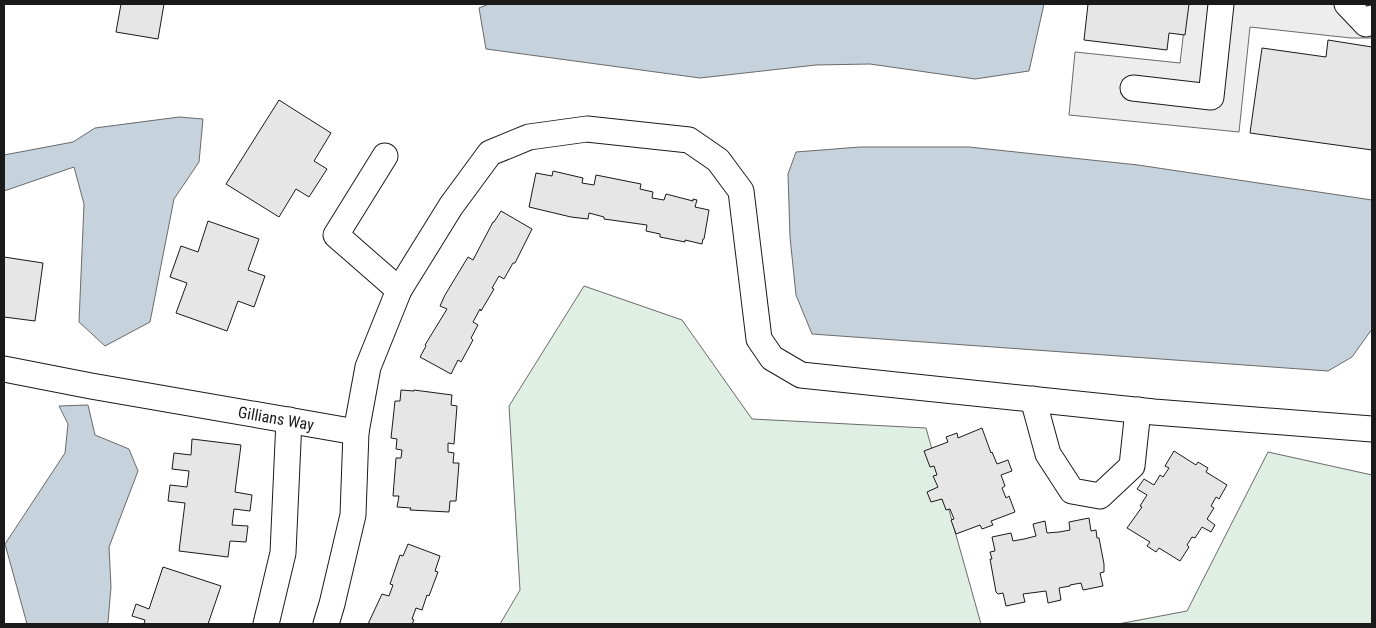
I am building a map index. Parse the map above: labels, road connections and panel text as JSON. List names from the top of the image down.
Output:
{
  "streets": {
    "street": ["Gillians Way"]
  }
}
